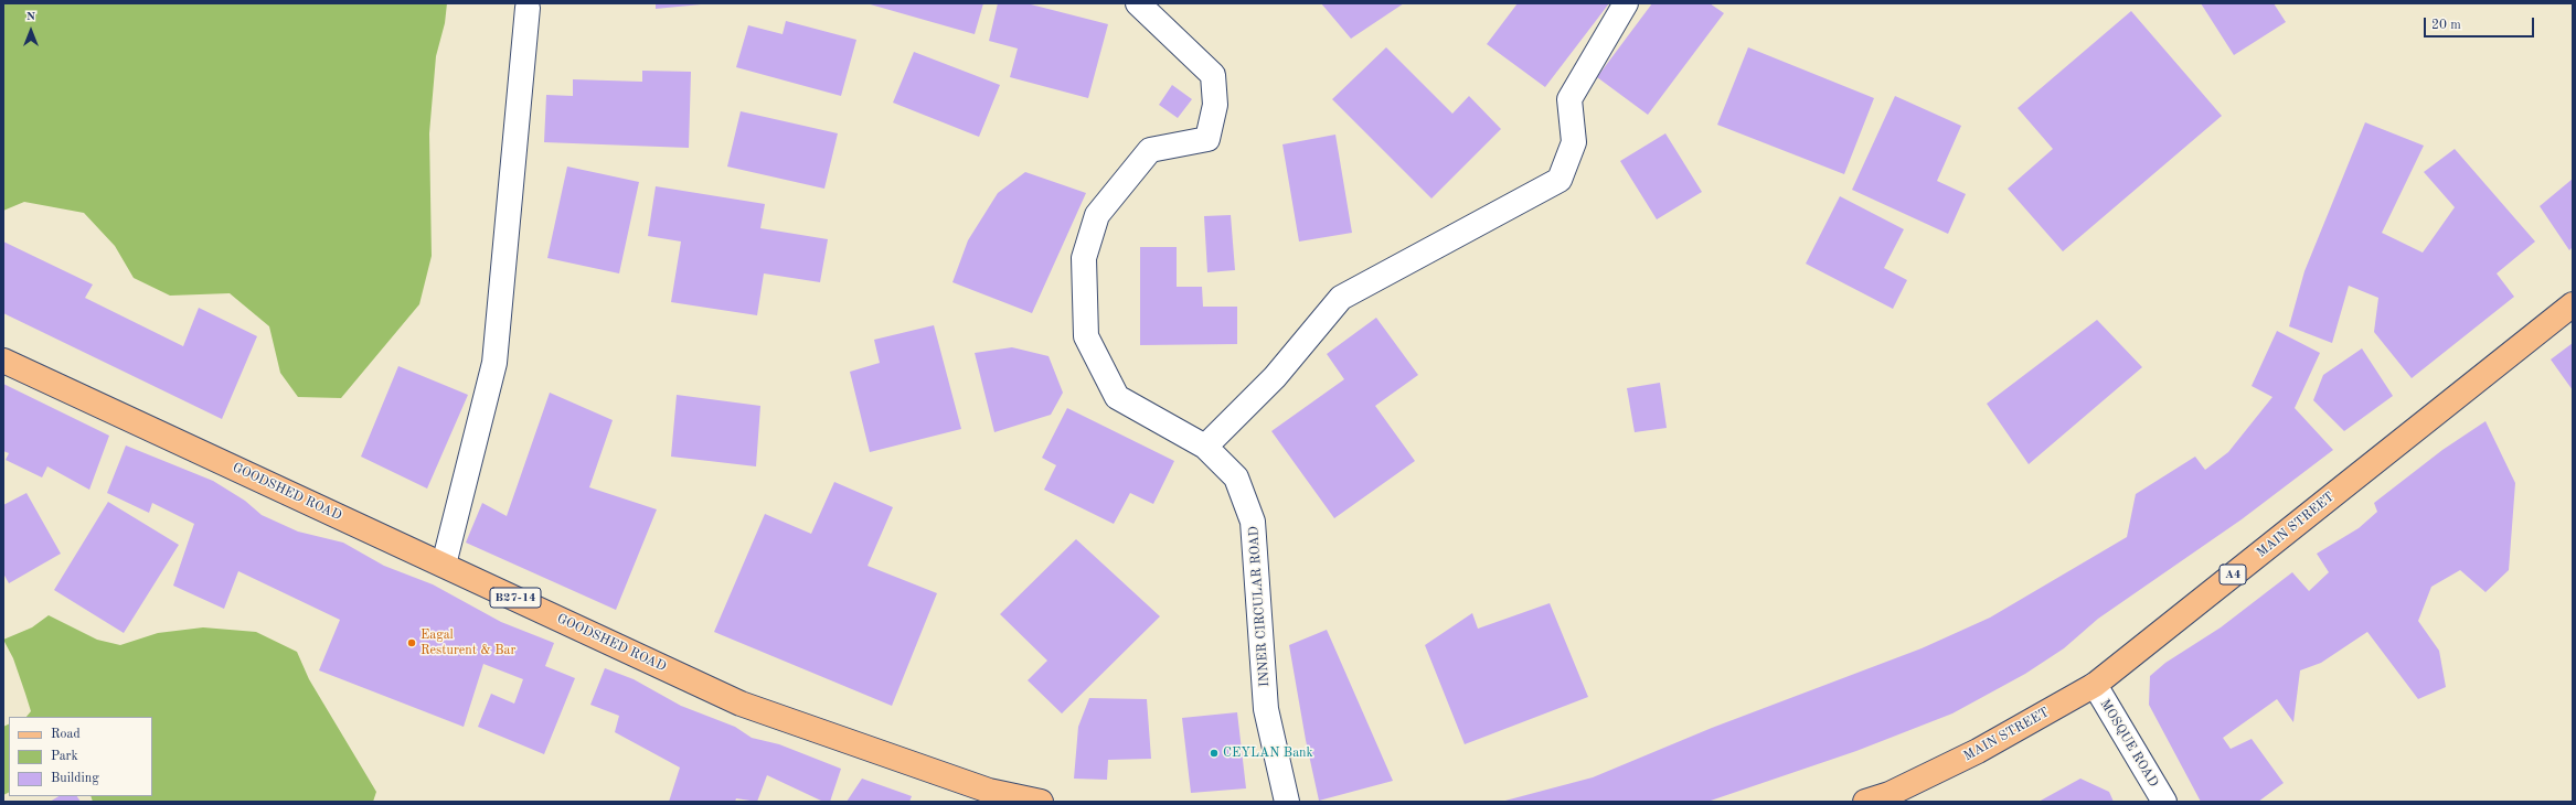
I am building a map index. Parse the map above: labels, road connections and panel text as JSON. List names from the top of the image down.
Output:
{
  "streets": {
    "main road": [
      "GOODSHED ROAD",
      "MAIN STREET",
      "A4",
      "B27-14"
    ],
    "street": ["INNER CIRCULAR ROAD", "MOSQUE ROAD"]
  },
  "crossings": [
    ["MAIN STREET", "MOSQUE ROAD"]
  ],
  "places": ["Eagal Resturent & Bar", "CEYLAN Bank"],
  "legend": ["Road", "Park", "Building"],
  "scale_bar": "20 m",
  "north": "top"
}
